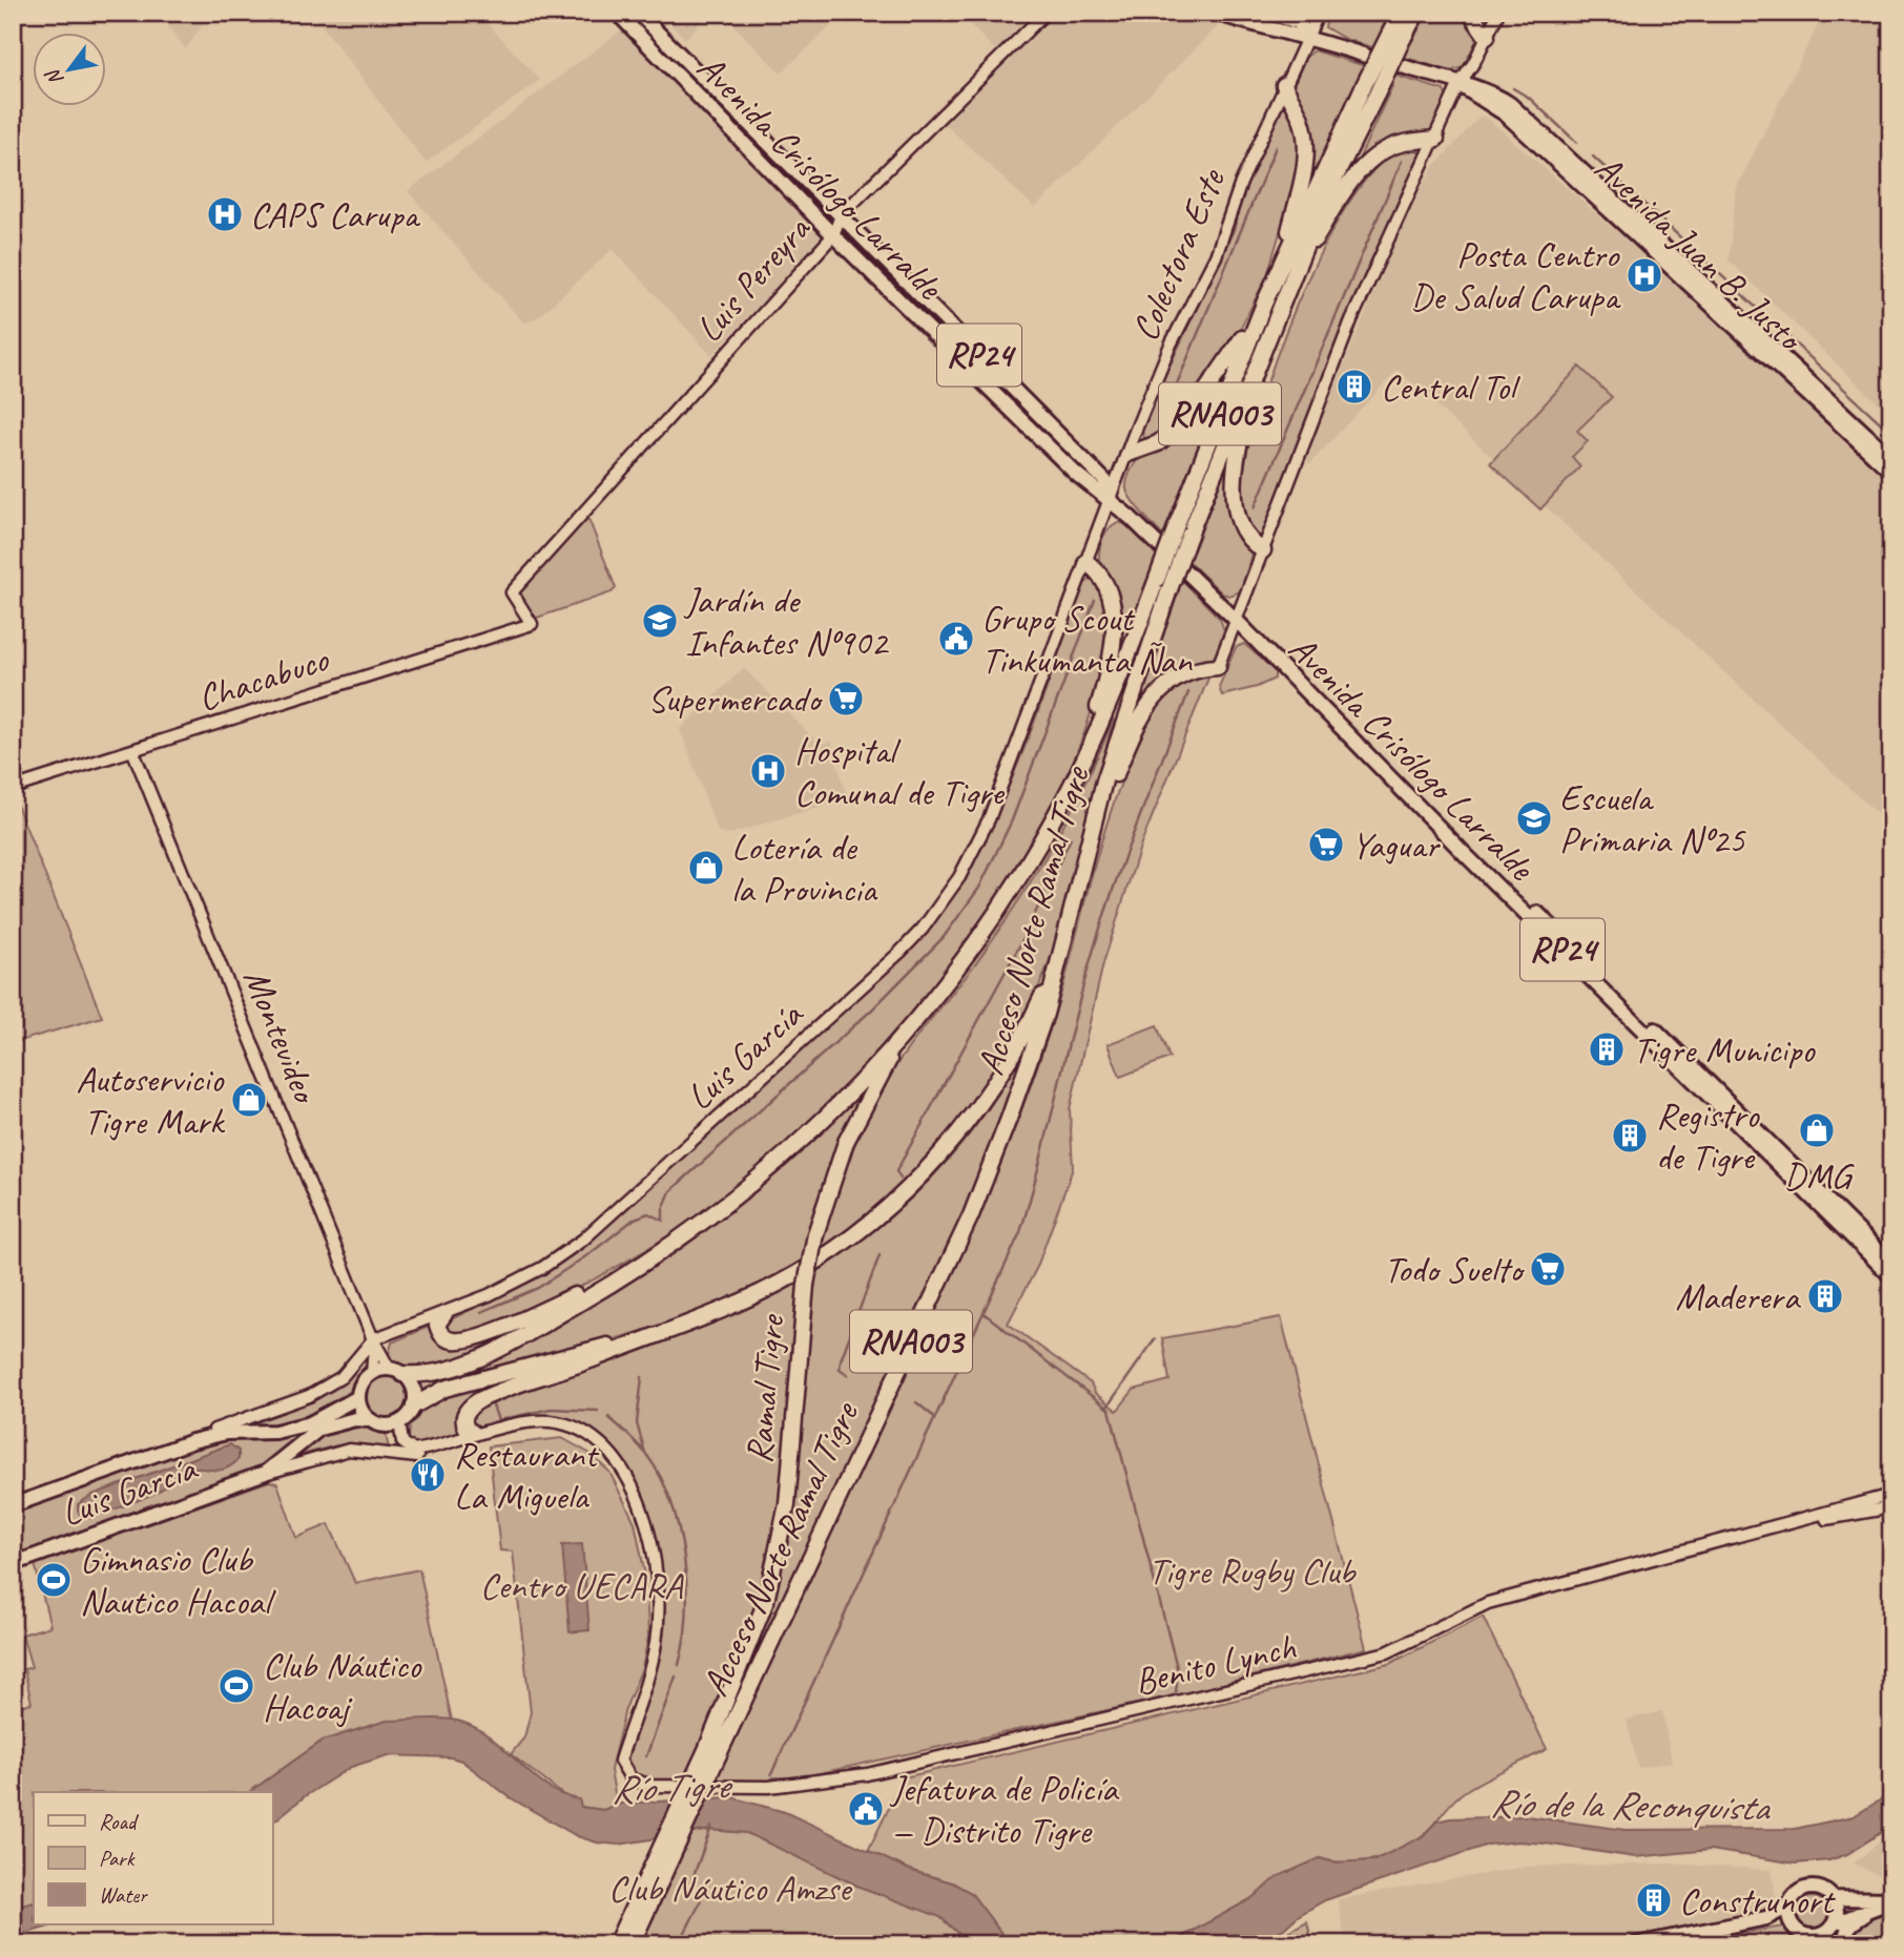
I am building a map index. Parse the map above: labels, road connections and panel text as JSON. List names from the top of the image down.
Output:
{
  "streets": {
    "highway": ["RNA003", "Acceso Norte Ramal Tigre", "Ramal Tigre"],
    "main road": [
      "Avenida Crisólogo Larralde",
      "Avenida Juan B. Justo",
      "RP24",
      "Luis García"
    ],
    "street": [
      "Colectora Este",
      "Luis Pereyra",
      "Chacabuco",
      "Montevideo",
      "Benito Lynch"
    ]
  },
  "crossings": [
    ["Avenida Crisólogo Larralde", "Colectora Este"],
    ["Avenida Crisólogo Larralde", "Luis Pereyra"],
    ["Avenida Crisólogo Larralde", "Luis García"],
    ["Colectora Este", "Luis García"],
    ["Luis Pereyra", "Chacabuco"],
    ["RNA003", "Acceso Norte Ramal Tigre"],
    ["Chacabuco", "Montevideo"],
    ["Acceso Norte Ramal Tigre", "Ramal Tigre"],
    ["Montevideo", "Luis García"],
    ["Luis García", "Benito Lynch"]
  ],
  "water": ["Río Tigre", "Río de la Reconquista"],
  "parks": ["Tigre Rugby Club", "Centro UECARA", "Club Náutico Amzse"],
  "places": {
    "hospital": ["CAPS Carupa", "Posta Centro De Salud Carupa", "Hospital Comunal de Tigre"],
    "building": [
      "Central Tol",
      "Tigre Municipo",
      "Registro de Tigre",
      "Maderera",
      "Construnort"
    ],
    "school or university": ["Jardín de Infantes Nº902", "Escuela Primaria Nº25"],
    "public building": ["Grupo Scout Tinkumanta Ñan", "Jefatura de Policía — Distrito Tigre"],
    "supermarket": ["Supermercado", "Yaguar", "Todo Suelto"],
    "shop": ["Lotería de la Provincia", "Autoservicio Tigre Mark", "DMG"],
    "restaurant": ["Restaurant La Miguela"],
    "sports": ["Gimnasio Club Nautico Hacoal", "Club Náutico Hacoaj"]
  },
  "legend": ["Road", "Park", "Water"],
  "north": "bottom left"
}
